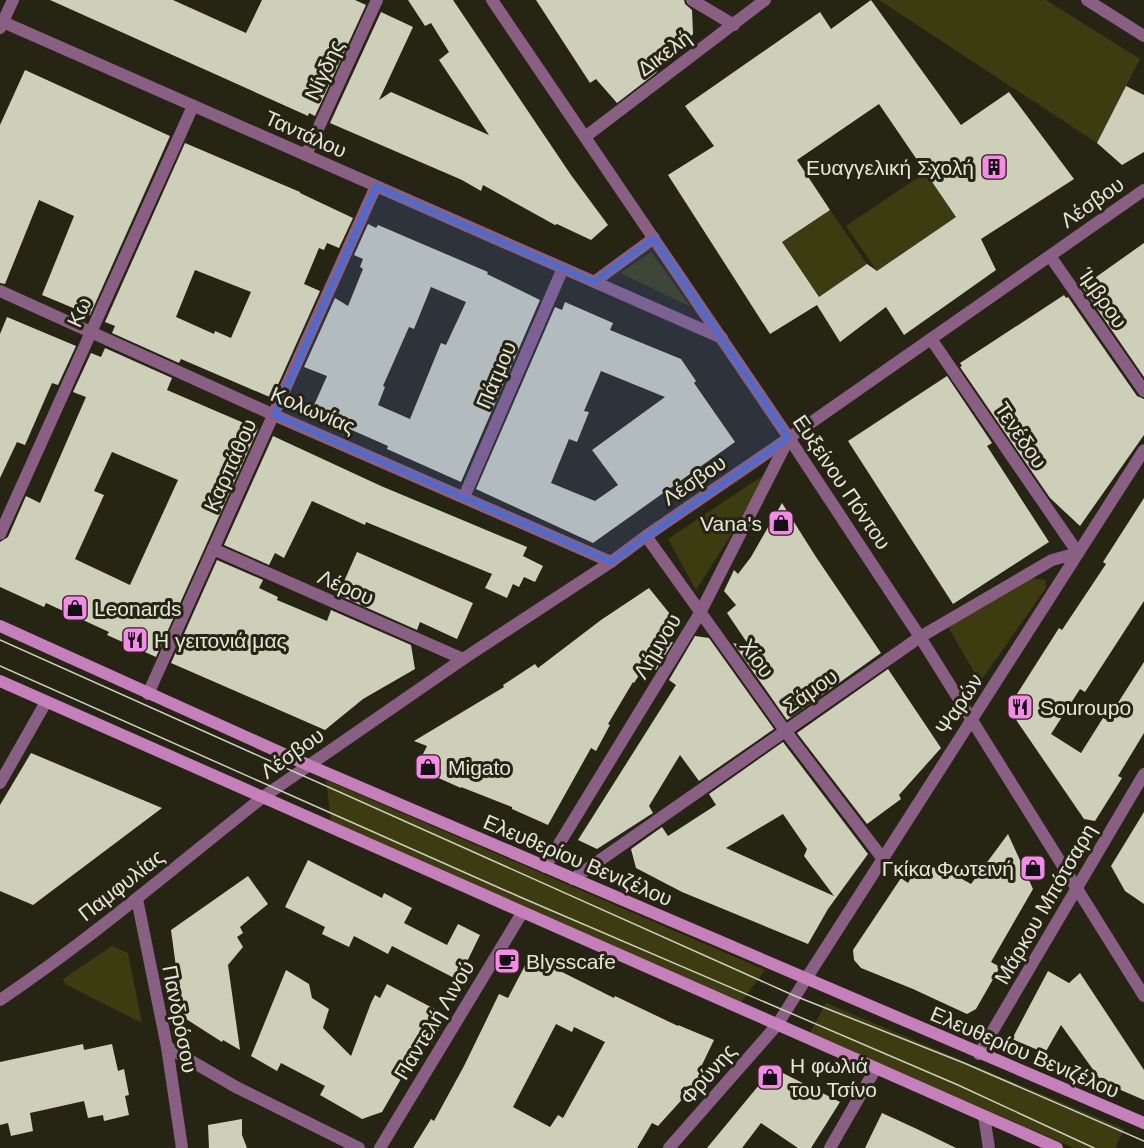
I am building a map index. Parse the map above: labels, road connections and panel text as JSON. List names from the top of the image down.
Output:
{
  "streets": {
    "main road": ["Ελευθερίου Βενιζέλου"],
    "street": [
      "Δικελή",
      "Νίγδης",
      "Ταντάλου",
      "Λέσβου",
      "Ίμβρου",
      "Κω",
      "Πάτμου",
      "Κολωνίας",
      "Τενέδου",
      "Καρπάθου",
      "Ευξείνου Πόντου",
      "Λέρου",
      "Λήμνου",
      "Χίου",
      "Σάμου",
      "Ψαρών",
      "Παμφυλίας",
      "Μάρκου Μπότσαρη",
      "Πανδρόσου",
      "Παντελή Λινού",
      "Φρύνης"
    ]
  },
  "crossings": [
    ["Δικελή", "Ευξείνου Πόντου"],
    ["Νίγδης", "Ταντάλου"],
    ["Ταντάλου", "Κω"],
    ["Ταντάλου", "Πάτμου"],
    ["Ταντάλου", "Καρπάθου"],
    ["Ταντάλου", "Ευξείνου Πόντου"],
    ["Λέσβου", "Ίμβρου"],
    ["Λέσβου", "Κολωνίας"],
    ["Λέσβου", "Τενέδου"],
    ["Λέσβου", "Ευξείνου Πόντου"],
    ["Λέσβου", "Λέρου"],
    ["Λέσβου", "Λήμνου"],
    ["Λέσβου", "Χίου"],
    ["Λέσβου", "Ελευθερίου Βενιζέλου"],
    ["Λέσβου", "Παμφυλίας"],
    ["Κω", "Κολωνίας"],
    ["Πάτμου", "Κολωνίας"],
    ["Κολωνίας", "Καρπάθου"],
    ["Τενέδου", "Σάμου"],
    ["Τενέδου", "Ψαρών"],
    ["Καρπάθου", "Λέρου"],
    ["Καρπάθου", "Ελευθερίου Βενιζέλου"],
    ["Ευξείνου Πόντου", "Λήμνου"],
    ["Ευξείνου Πόντου", "Σάμου"],
    ["Ευξείνου Πόντου", "Ψαρών"],
    ["Ευξείνου Πόντου", "Μάρκου Μπότσαρη"],
    ["Λήμνου", "Χίου"],
    ["Λήμνου", "Ελευθερίου Βενιζέλου"],
    ["Χίου", "Σάμου"],
    ["Χίου", "Ψαρών"],
    ["Σάμου", "Ψαρών"],
    ["Σάμου", "Ελευθερίου Βενιζέλου"],
    ["Ψαρών", "Ελευθερίου Βενιζέλου"],
    ["Ψαρών", "Φρύνης"],
    ["Ελευθερίου Βενιζέλου", "Μάρκου Μπότσαρη"],
    ["Ελευθερίου Βενιζέλου", "Φρύνης"],
    ["Παμφυλίας", "Πανδρόσου"]
  ],
  "places": {
    "building": ["Ευαγγελική Σχολή"],
    "shop": [
      "Vana's",
      "Leonards",
      "Migato",
      "Γκίκα Φωτεινή",
      "Η φωλιά του Τσίνο"
    ],
    "restaurant": ["Η γειτονιά μας", "Souroupo"],
    "cafe": ["Blysscafe"]
  }
}
